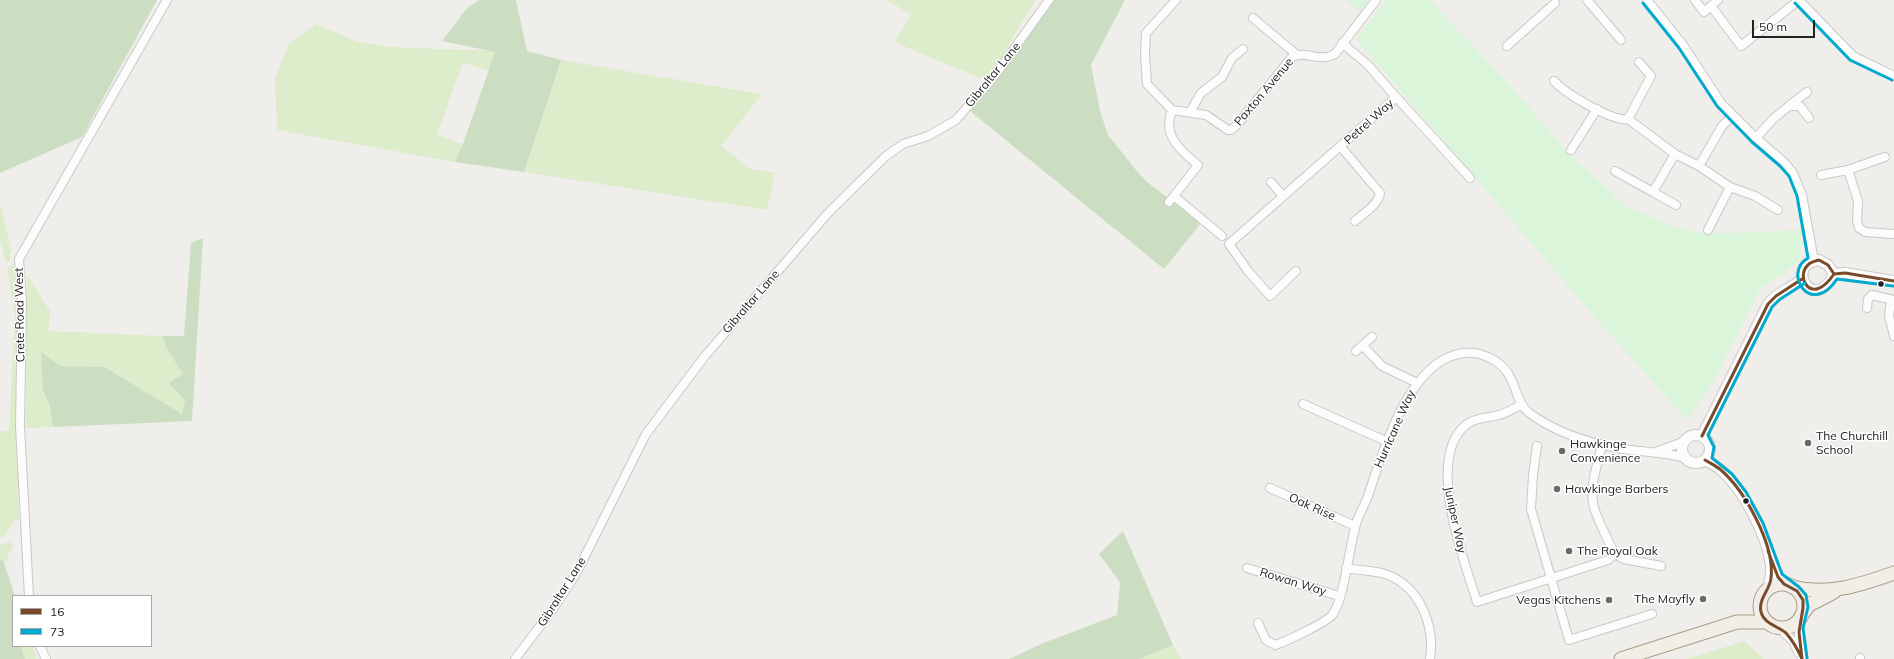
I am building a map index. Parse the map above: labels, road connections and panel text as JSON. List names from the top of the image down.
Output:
{
  "streets": {
    "street": [
      "Gibraltar Lane",
      "Paxton Avenue",
      "Petrel Way",
      "Crete Road West",
      "Hurricane Way",
      "Oak Rise",
      "Juniper Way",
      "Rowan Way"
    ]
  },
  "crossings": [
    ["Paxton Avenue", "Petrel Way"],
    ["Hurricane Way", "Oak Rise"],
    ["Hurricane Way", "Juniper Way"],
    ["Hurricane Way", "Rowan Way"]
  ],
  "places": [
    "The Churchill School",
    "Hawkinge Convenience",
    "Hawkinge Barbers",
    "The Royal Oak",
    "The Mayfly",
    "Vegas Kitchens"
  ],
  "lines": ["transit line 73", "transit line 16"],
  "legend": ["16", "73"],
  "scale_bar": "50 m"
}
